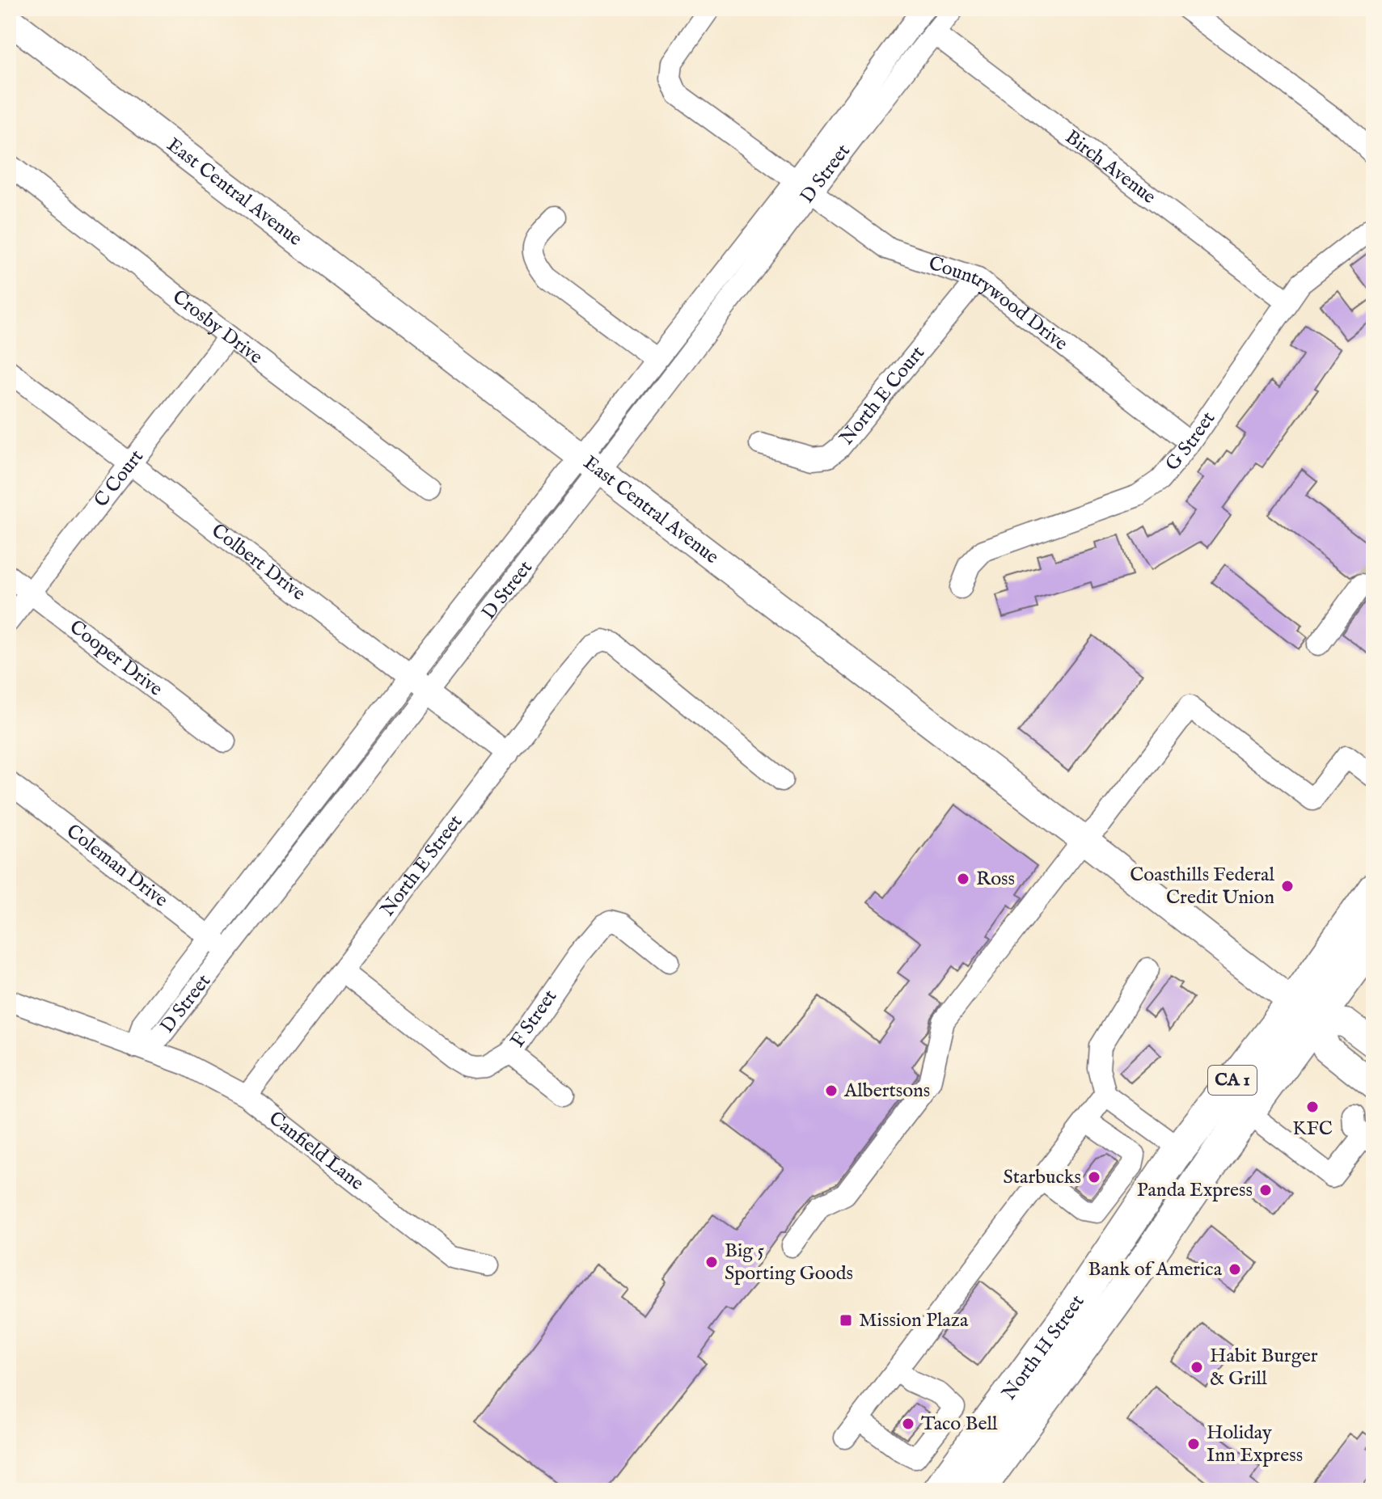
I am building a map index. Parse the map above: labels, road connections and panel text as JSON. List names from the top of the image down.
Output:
{
  "streets": {
    "highway": ["CA 1", "North H Street"],
    "main road": ["East Central Avenue"],
    "street": [
      "Birch Avenue",
      "D Street",
      "Countrywood Drive",
      "Crosby Drive",
      "North E Court",
      "G Street",
      "C Court",
      "Colbert Drive",
      "Cooper Drive",
      "Coleman Drive",
      "North E Street",
      "F Street",
      "Canfield Lane"
    ]
  },
  "crossings": [
    ["Birch Avenue", "D Street"],
    ["Birch Avenue", "G Street"],
    ["D Street", "East Central Avenue"],
    ["D Street", "Countrywood Drive"],
    ["D Street", "Colbert Drive"],
    ["D Street", "Coleman Drive"],
    ["D Street", "Canfield Lane"],
    ["East Central Avenue", "North H Street"],
    ["Countrywood Drive", "North E Court"],
    ["Countrywood Drive", "G Street"],
    ["Crosby Drive", "C Court"],
    ["C Court", "Colbert Drive"],
    ["C Court", "Cooper Drive"],
    ["Colbert Drive", "North E Street"],
    ["North E Street", "F Street"],
    ["North E Street", "Canfield Lane"]
  ],
  "places": {
    "other": [
      "Ross",
      "Coasthills Federal Credit Union",
      "Albertsons",
      "KFC",
      "Starbucks",
      "Panda Express",
      "Big 5 Sporting Goods",
      "Bank of America",
      "Habit Burger & Grill",
      "Taco Bell",
      "Holiday Inn Express"
    ],
    "transit": ["Mission Plaza"]
  }
}
